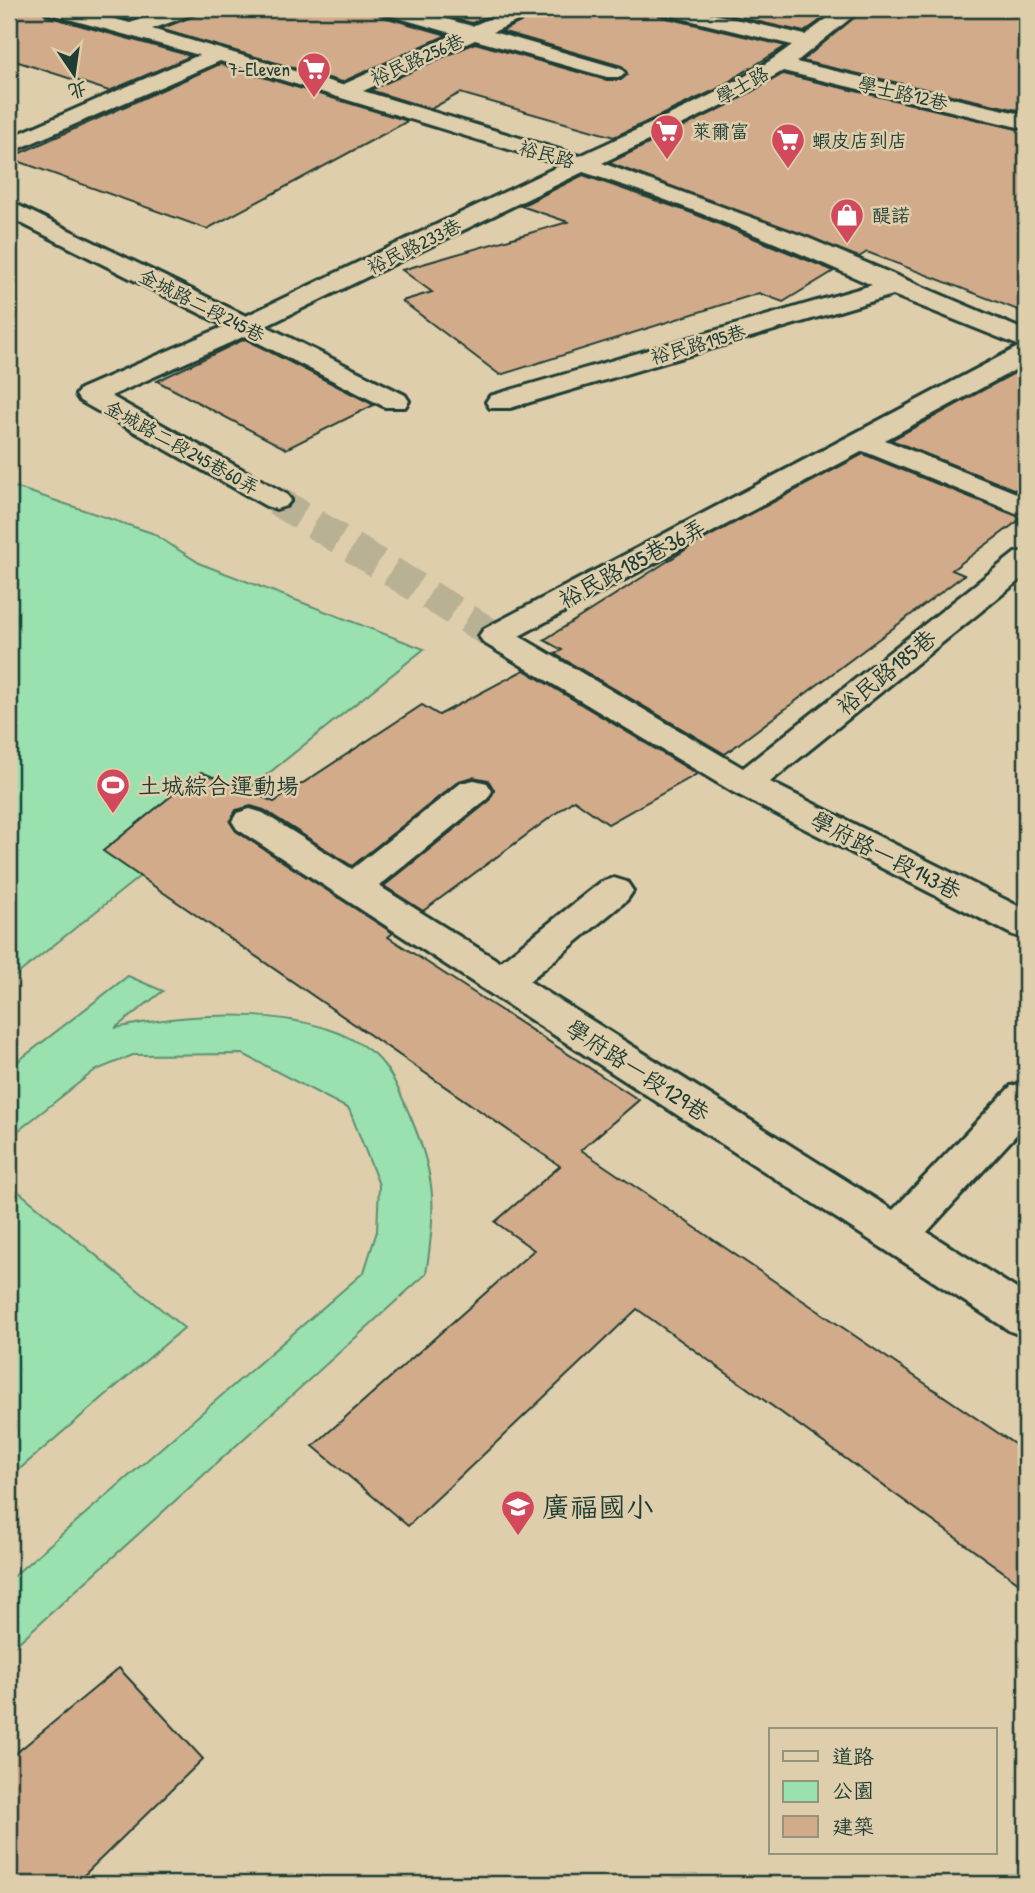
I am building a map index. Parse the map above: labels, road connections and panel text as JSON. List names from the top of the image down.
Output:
{
  "streets": {
    "street": [
      "裕民路256巷",
      "學士路",
      "學士路12巷",
      "裕民路",
      "裕民路233巷",
      "金城路二段245巷",
      "裕民路195巷",
      "金城路二段245巷60弄",
      "裕民路185巷36弄",
      "裕民路185巷",
      "學府路一段143巷",
      "學府路一段129巷"
    ]
  },
  "crossings": [
    ["裕民路256巷", "裕民路"],
    ["學士路", "學士路12巷"],
    ["學士路", "裕民路"],
    ["學士路", "裕民路233巷"],
    ["裕民路", "裕民路233巷"],
    ["裕民路", "裕民路195巷"],
    ["裕民路233巷", "金城路二段245巷"],
    ["裕民路233巷", "金城路二段245巷60弄"],
    ["金城路二段245巷", "金城路二段245巷60弄"],
    ["裕民路185巷36弄", "裕民路185巷"],
    ["裕民路185巷36弄", "學府路一段143巷"],
    ["裕民路185巷", "學府路一段143巷"]
  ],
  "places": {
    "supermarket": ["7-Eleven", "萊爾富", "蝦皮店到店"],
    "shop": ["醍諾"],
    "sports": ["土城綜合運動場"],
    "school or university": ["廣福國小"]
  },
  "legend": ["道路", "公園", "建築"],
  "north": "bottom"
}
